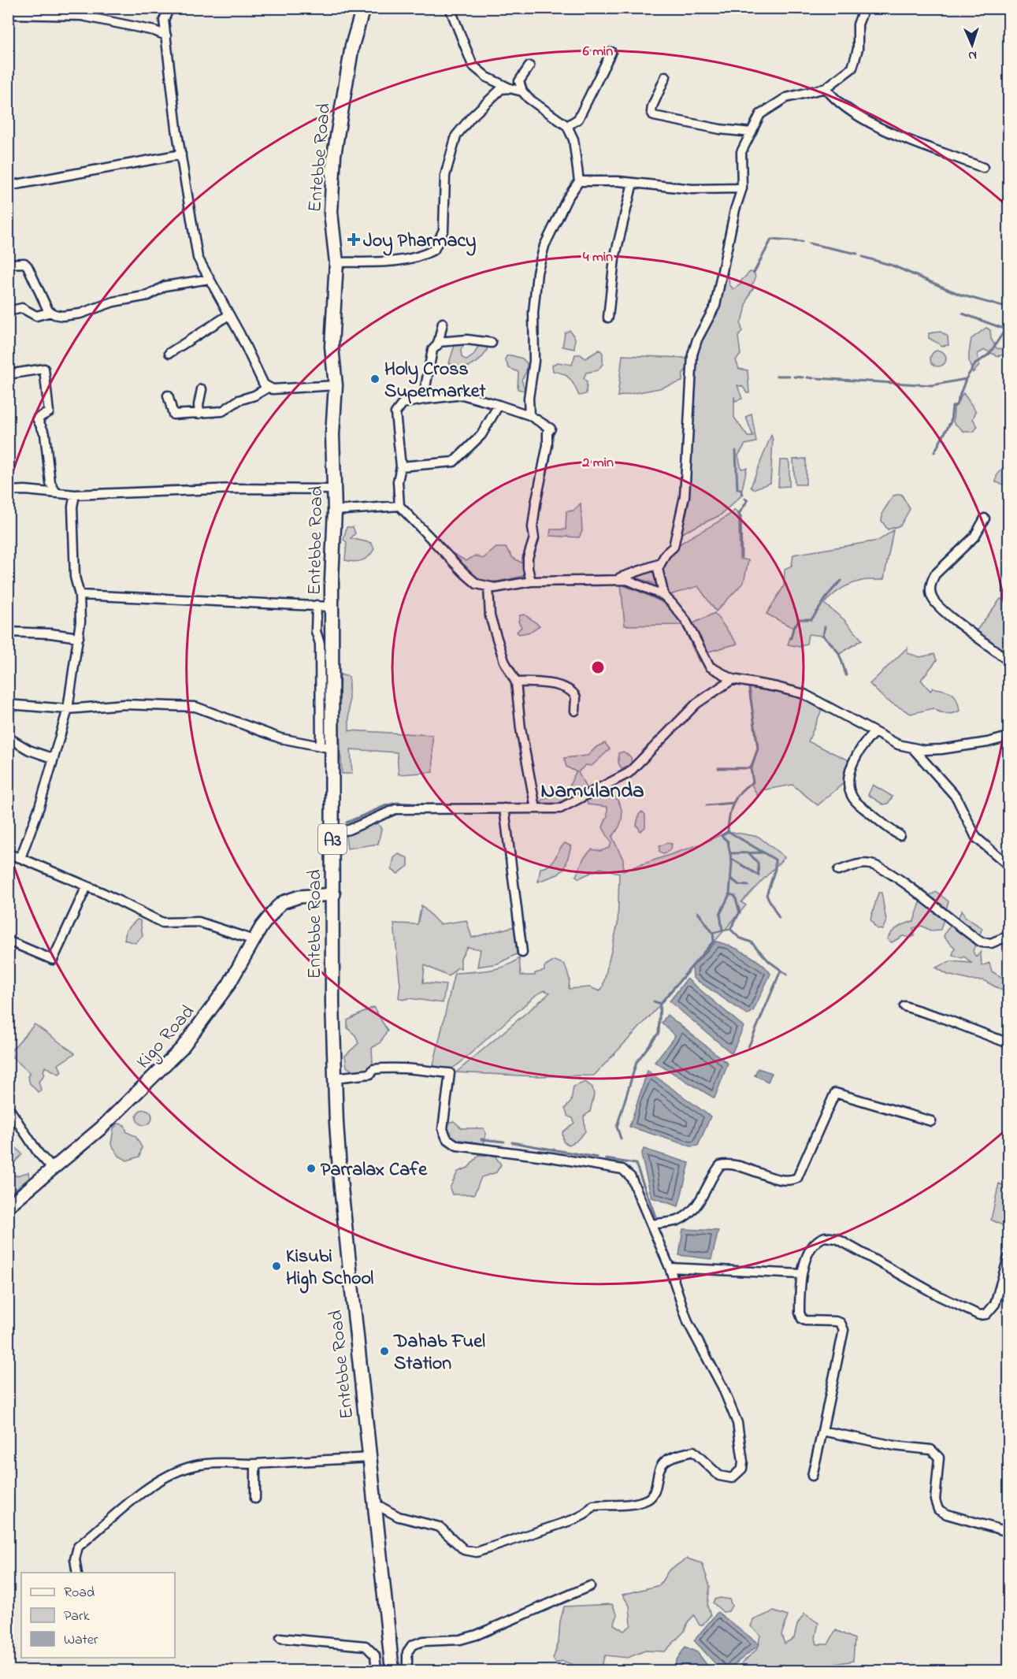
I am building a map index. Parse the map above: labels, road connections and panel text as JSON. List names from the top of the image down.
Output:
{
  "streets": {
    "main road": ["Entebbe Road", "A3"],
    "street": ["Kigo Road"]
  },
  "crossings": [
    ["Entebbe Road", "Kigo Road"]
  ],
  "districts": ["Namulanda"],
  "places": {
    "health": ["Joy Pharmacy"],
    "other": [
      "Holy Cross Supermarket",
      "Parralax Cafe",
      "Kisubi High School",
      "Dahab Fuel Station"
    ]
  },
  "legend": ["Road", "Park", "Water"],
  "north": "bottom",
  "rings": ["6 min", "4 min", "2 min"]
}
